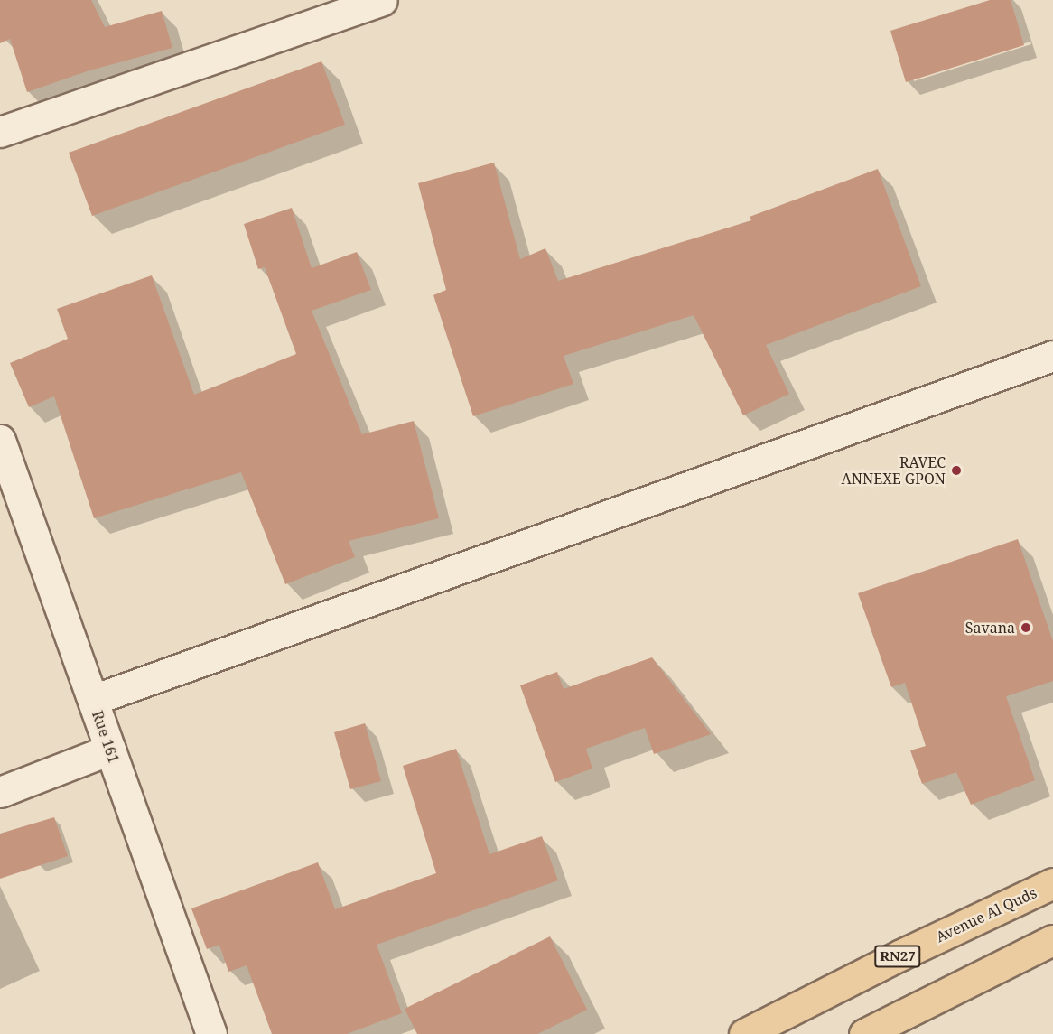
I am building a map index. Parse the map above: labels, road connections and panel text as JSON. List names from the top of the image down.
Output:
{
  "streets": {
    "main road": ["Avenue Al Quds", "RN27"],
    "street": ["Rue 161"]
  },
  "places": ["RAVEC ANNEXE GPON", "Savana"]
}
